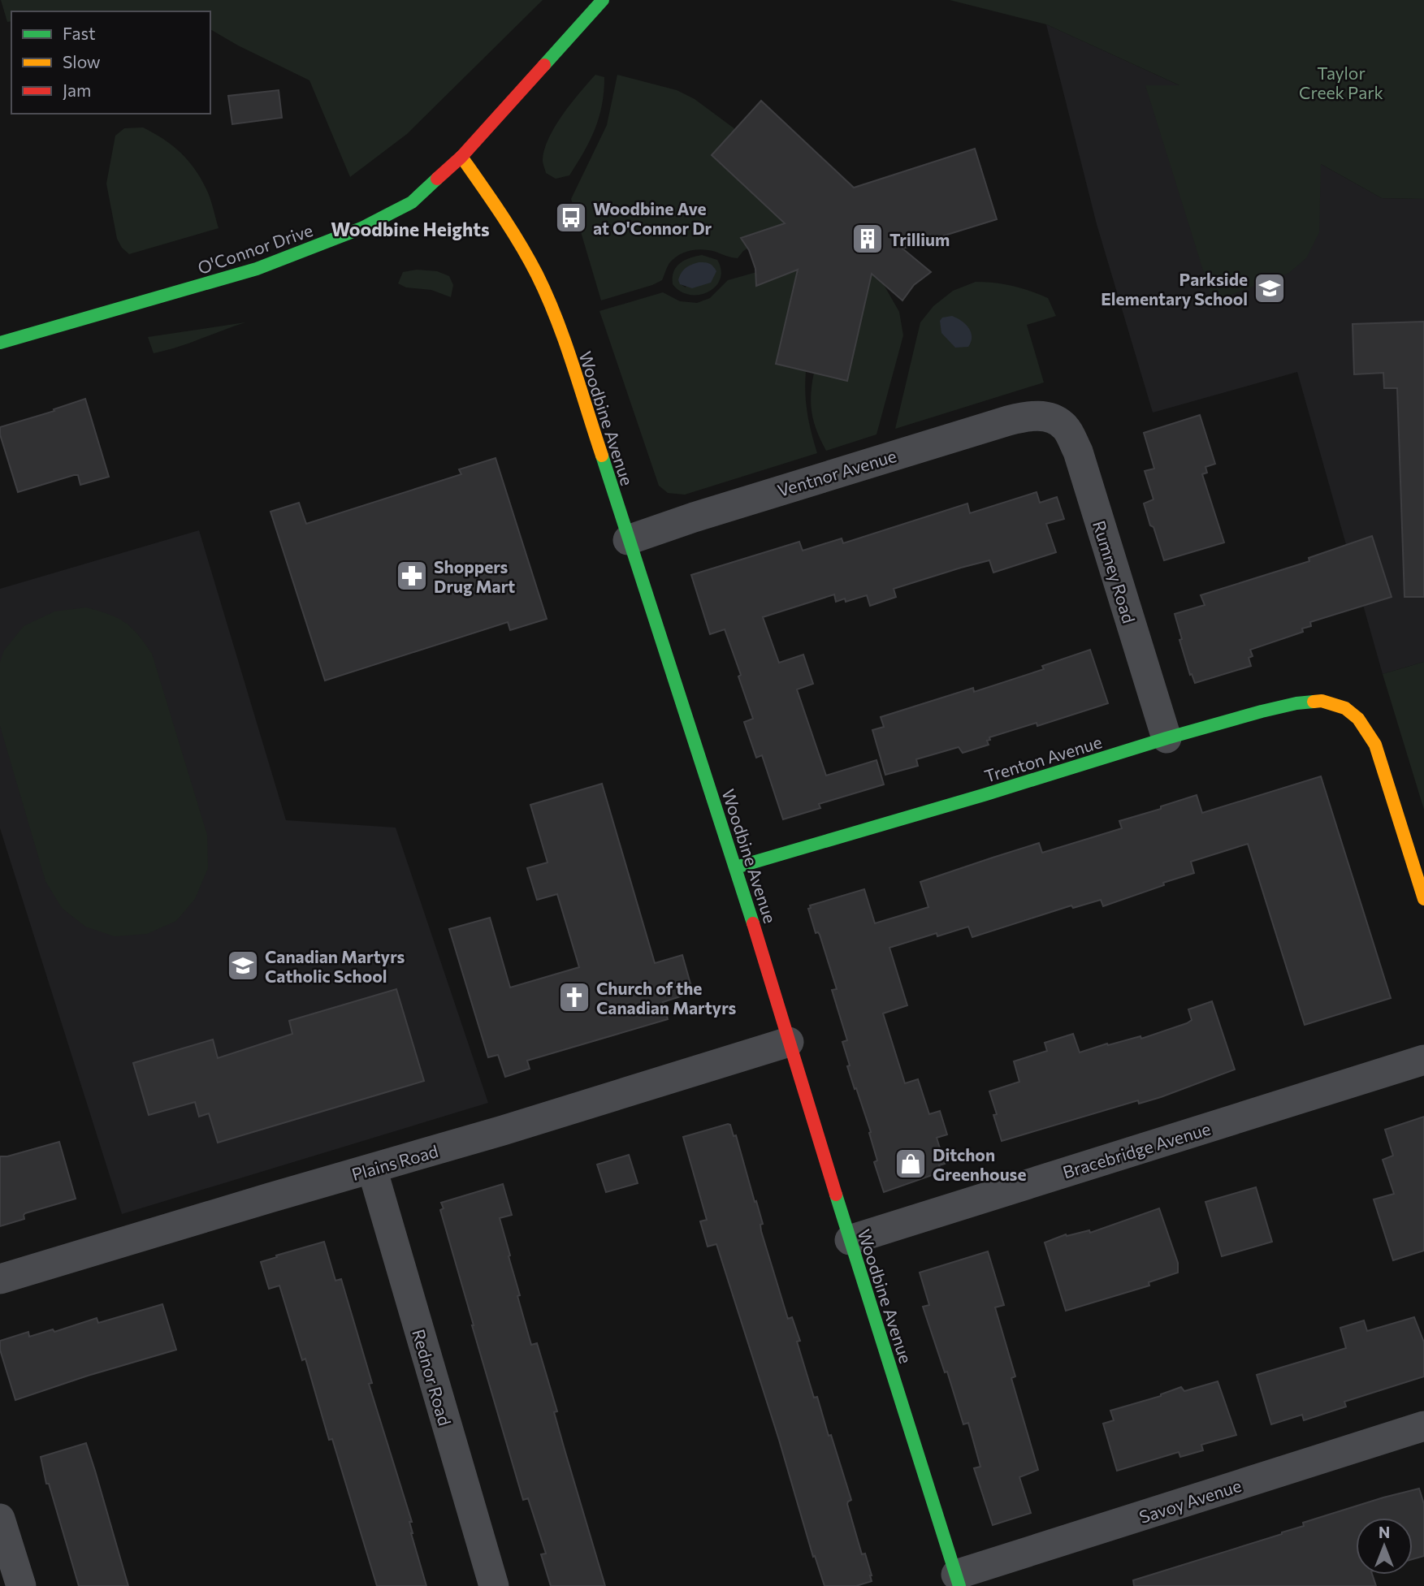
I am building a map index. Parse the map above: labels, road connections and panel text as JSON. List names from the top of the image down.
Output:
{
  "streets": {
    "main road": ["O'Connor Drive", "Woodbine Avenue", "Trenton Avenue"],
    "street": [
      "Ventnor Avenue",
      "Rumney Road",
      "Bracebridge Avenue",
      "Plains Road",
      "Rednor Road",
      "Savoy Avenue"
    ]
  },
  "crossings": [
    ["O'Connor Drive", "Woodbine Avenue"],
    ["Woodbine Avenue", "Ventnor Avenue"],
    ["Woodbine Avenue", "Trenton Avenue"],
    ["Woodbine Avenue", "Bracebridge Avenue"],
    ["Woodbine Avenue", "Plains Road"],
    ["Woodbine Avenue", "Savoy Avenue"],
    ["Ventnor Avenue", "Rumney Road"],
    ["Rumney Road", "Trenton Avenue"],
    ["Plains Road", "Rednor Road"]
  ],
  "districts": ["Woodbine Heights"],
  "parks": ["Taylor Creek Park"],
  "places": {
    "bus stop": ["Woodbine Ave at O'Connor Dr"],
    "building": ["Trillium"],
    "school or university": ["Parkside Elementary School", "Canadian Martyrs Catholic School"],
    "pharmacy": ["Shoppers Drug Mart"],
    "church": ["Church of the Canadian Martyrs"],
    "shop": ["Ditchon Greenhouse"]
  },
  "legend": ["Fast", "Slow", "Jam"],
  "north": "top"
}
